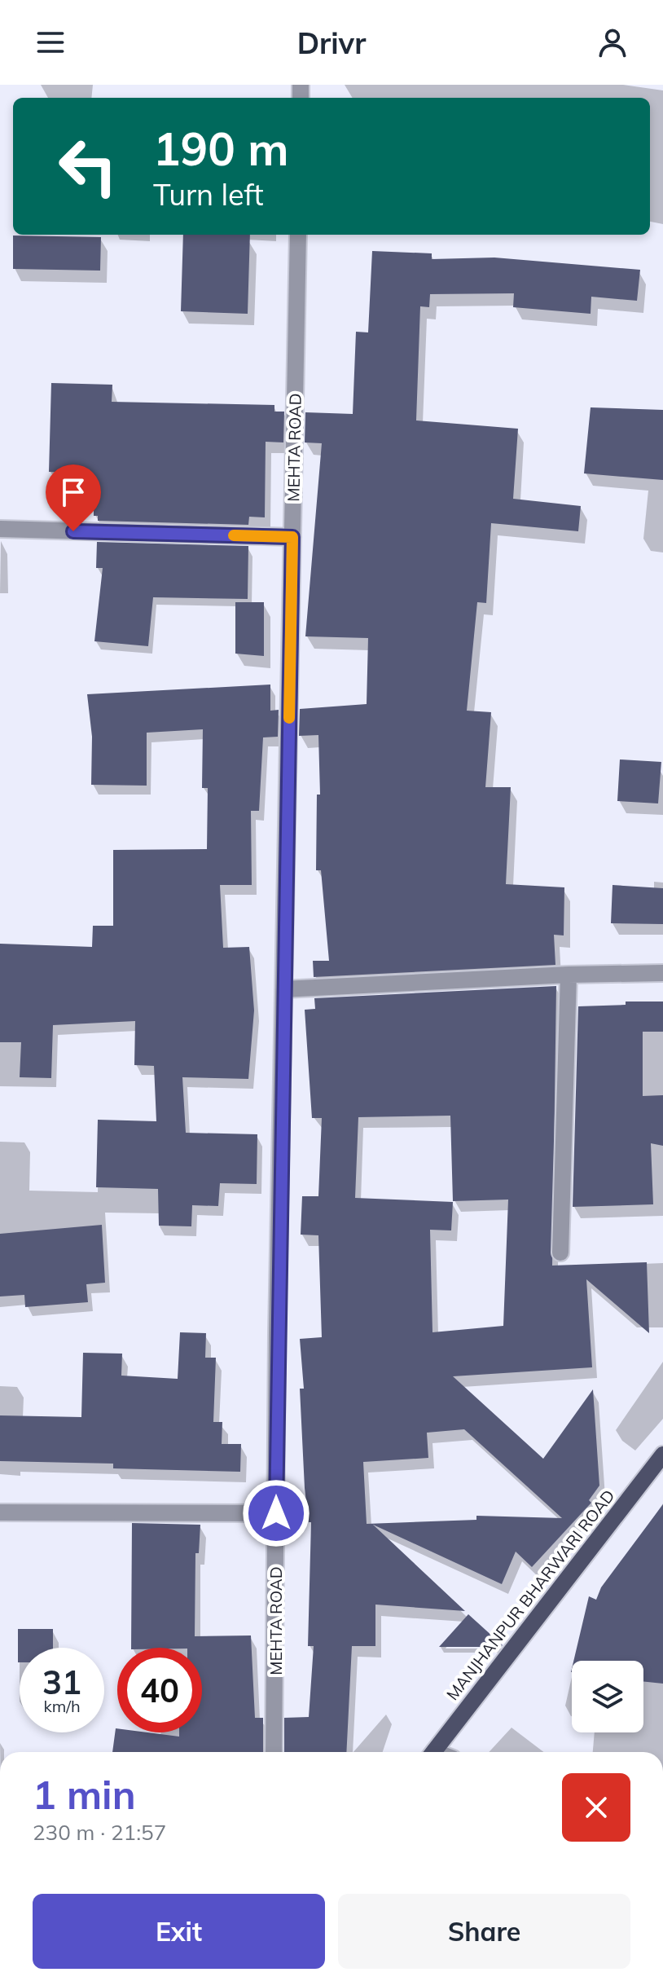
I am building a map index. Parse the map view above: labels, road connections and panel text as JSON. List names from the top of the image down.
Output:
{
  "streets": {
    "main road": ["MANJHANPUR BHARWARI ROAD"],
    "street": ["MEHTA ROAD"]
  },
  "page": {
    "header": "Drivr",
    "turn": ["190 m", "Turn left"],
    "speed": "31 km/h",
    "limit": "40",
    "heading": ["1 min", "230 m · 21:57"],
    "buttons": ["Exit", "Share"]
  }
}
